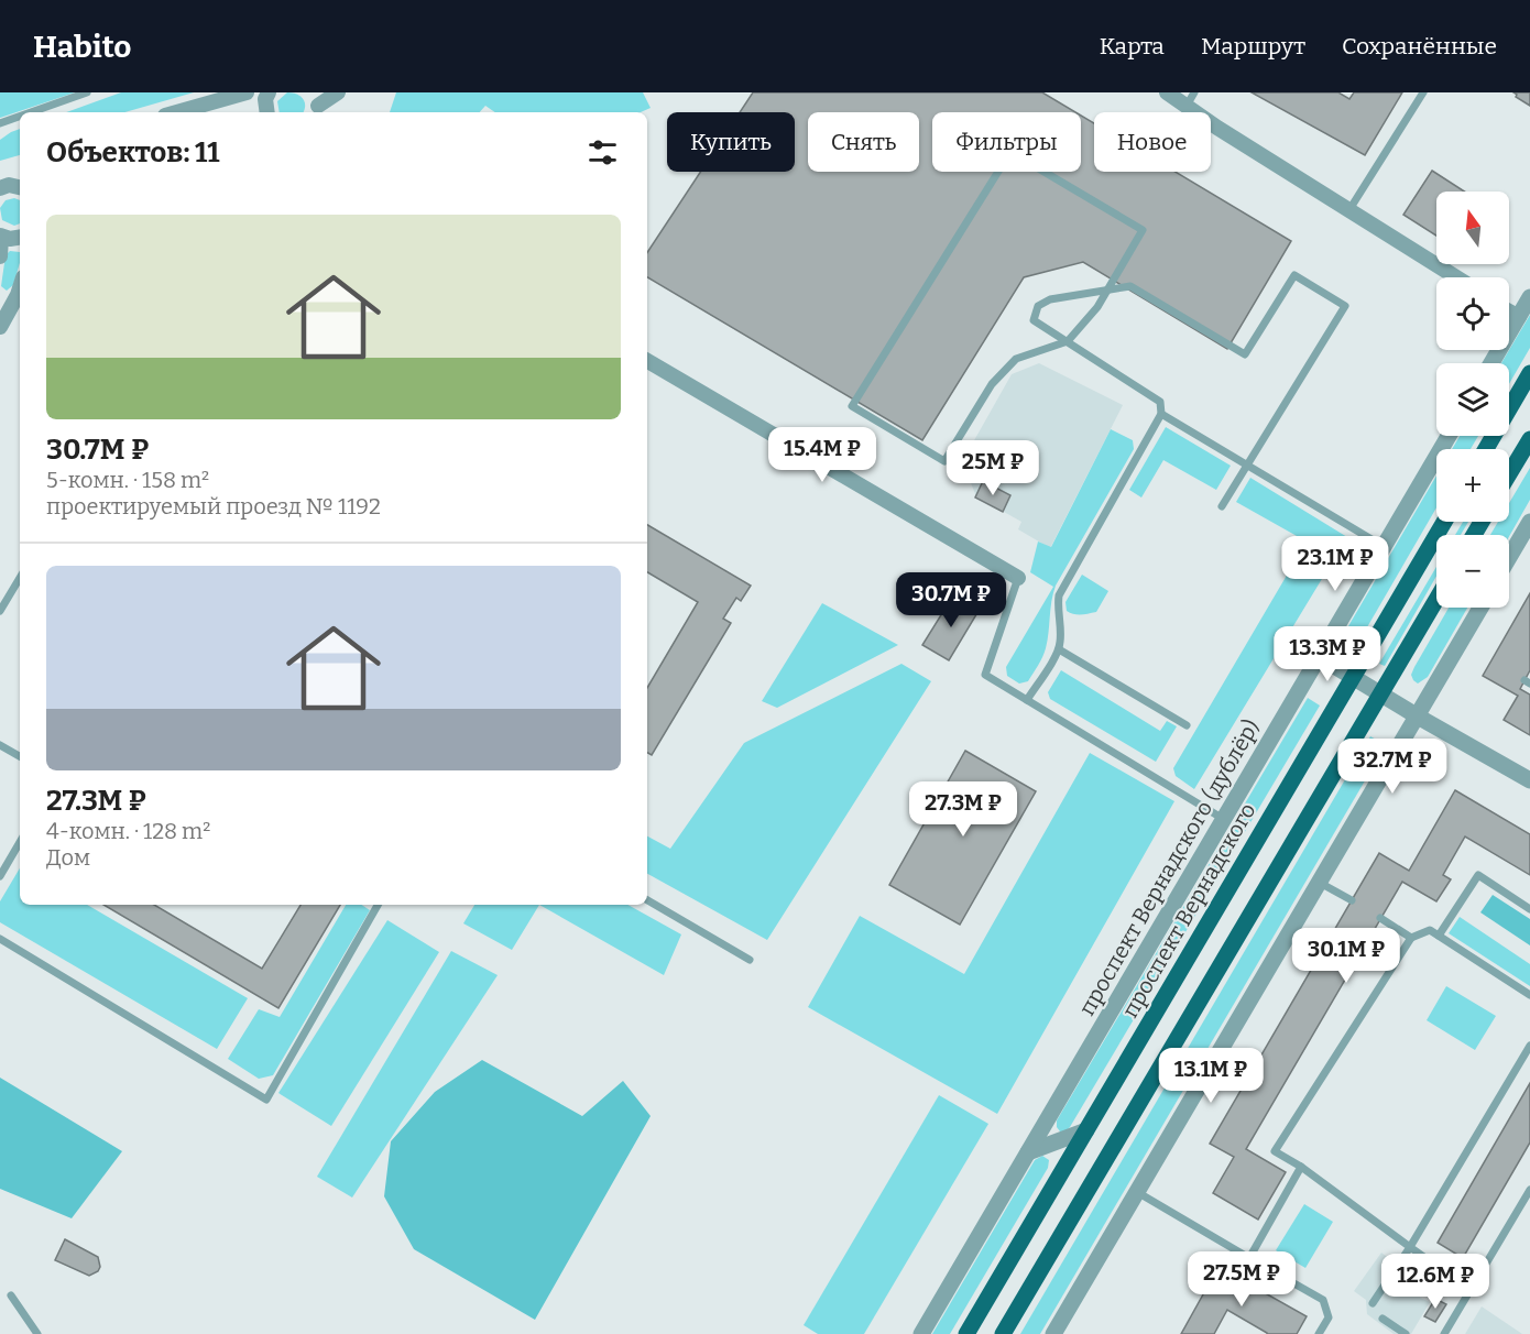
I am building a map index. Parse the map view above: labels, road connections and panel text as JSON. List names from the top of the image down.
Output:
{
  "streets": {
    "main road": ["проспект Вернадского"],
    "street": ["проспект Вернадского (дублёр)"]
  },
  "north": "top",
  "page": {
    "header": "Habito",
    "nav": ["Карта", "Маршрут", "Сохранённые"],
    "chip": [
      "Купить",
      "Снять",
      "Фильтры",
      "Новое"
    ],
    "heading": "Объектов: 11",
    "map_buttons": ["+", "−"],
    "list": [
      {
        "name": "30.7M ₽",
        "note": "5-комн. · 158 m² · проектируемый проезд № 1192"
      },
      {
        "name": "27.3M ₽",
        "note": "4-комн. · 128 m² · Дом"
      }
    ],
    "price": [
      "15.4M ₽",
      "25M ₽",
      "23.1M ₽",
      "30.7M ₽",
      "13.3M ₽",
      "32.7M ₽",
      "27.3M ₽",
      "30.1M ₽",
      "13.1M ₽",
      "27.5M ₽",
      "12.6M ₽"
    ]
  }
}
